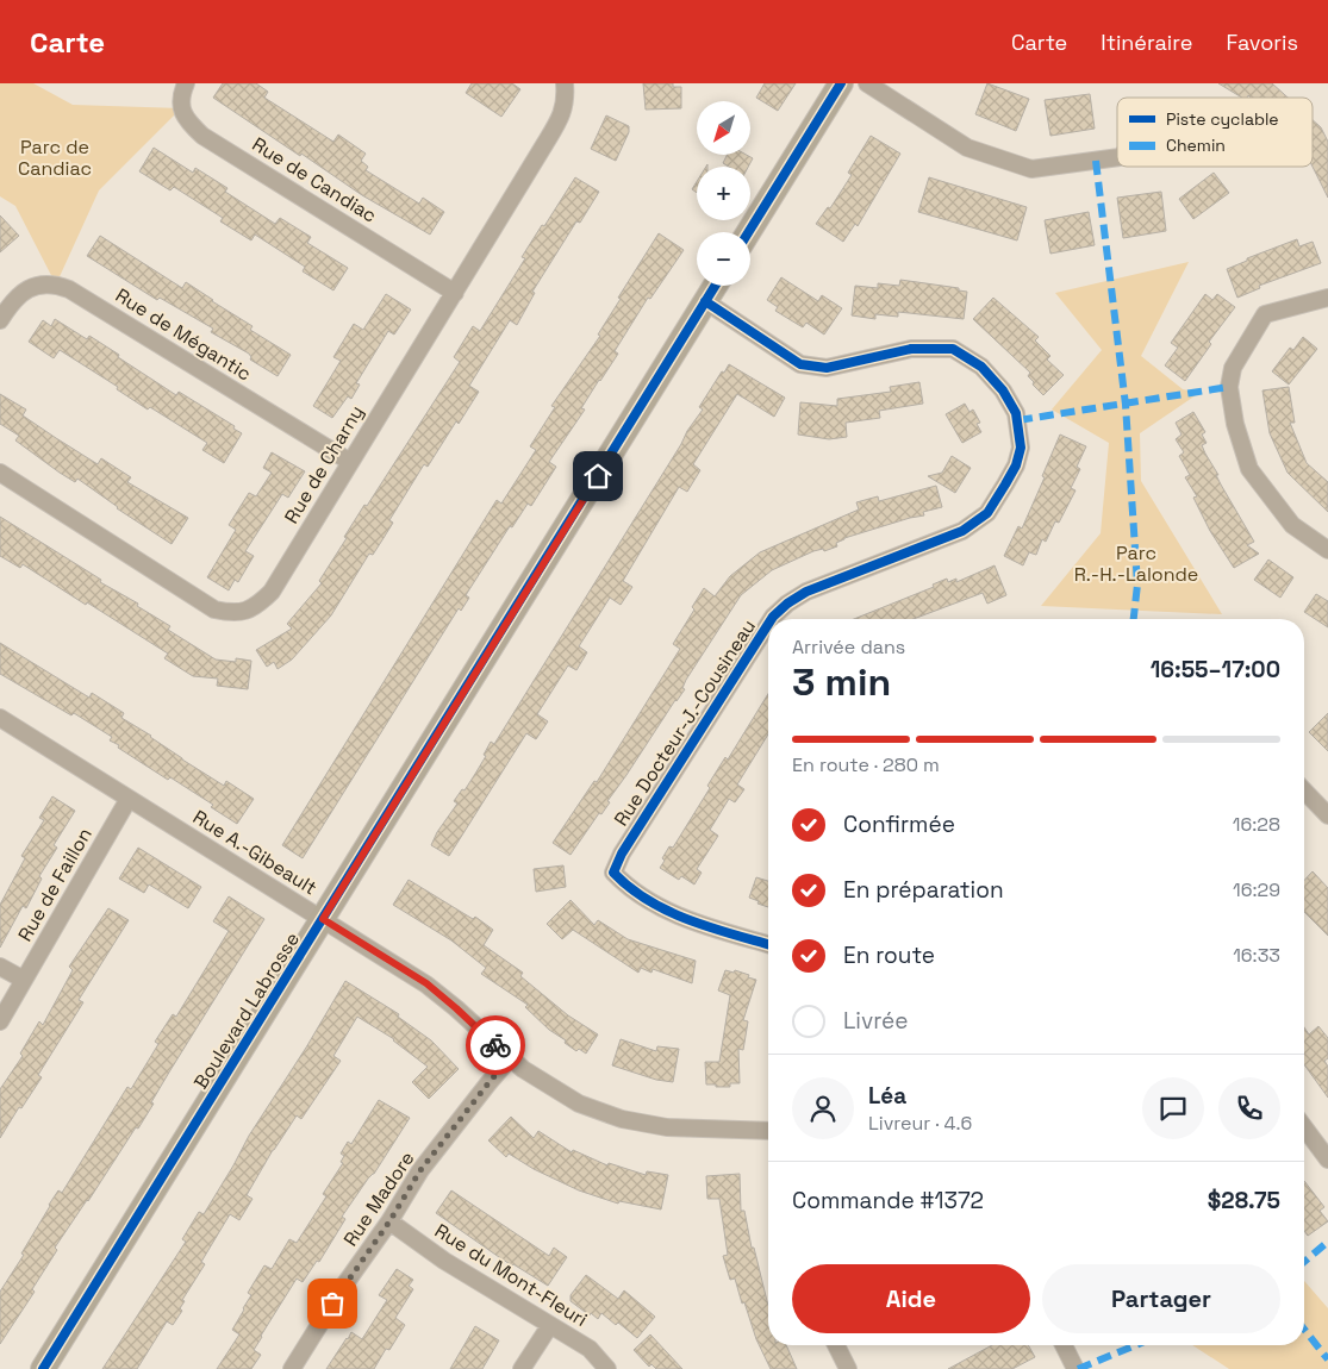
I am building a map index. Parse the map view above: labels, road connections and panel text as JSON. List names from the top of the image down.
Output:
{
  "streets": {
    "main road": ["Boulevard Labrosse"],
    "street": [
      "Rue de Candiac",
      "Rue de Mégantic",
      "Rue de Charny",
      "Rue Docteur-J.-Cousineau",
      "Rue A.-Gibeault",
      "Rue de Faillon",
      "Rue Madore",
      "Rue du Mont-Fleuri"
    ]
  },
  "crossings": [
    ["Rue de Candiac", "Rue de Charny"],
    ["Rue de Mégantic", "Rue de Charny"],
    ["Rue Docteur-J.-Cousineau", "Boulevard Labrosse"],
    ["Rue A.-Gibeault", "Rue de Faillon"],
    ["Rue A.-Gibeault", "Boulevard Labrosse"],
    ["Rue A.-Gibeault", "Rue Madore"],
    ["Rue Madore", "Rue du Mont-Fleuri"]
  ],
  "parks": ["Parc de Candiac", "Parc R.-H.-Lalonde"],
  "legend": ["Piste cyclable", "Chemin"],
  "north": "bottom left",
  "page": {
    "header": "Carte",
    "nav": ["Carte", "Itinéraire", "Favoris"],
    "map_buttons": ["+", "−"],
    "heading": ["3 min", "Arrivée dans", "16:55–17:00"],
    "panel": [
      "Léa",
      "Livreur · 4.6",
      "Commande #1372",
      "$28.75"
    ],
    "bar": "En route · 280 m",
    "list": [
      ["Confirmée", "16:28"],
      ["En préparation", "16:29"],
      ["En route", "16:33"],
      "Livrée"
    ],
    "buttons": ["Aide", "Partager"]
  }
}
